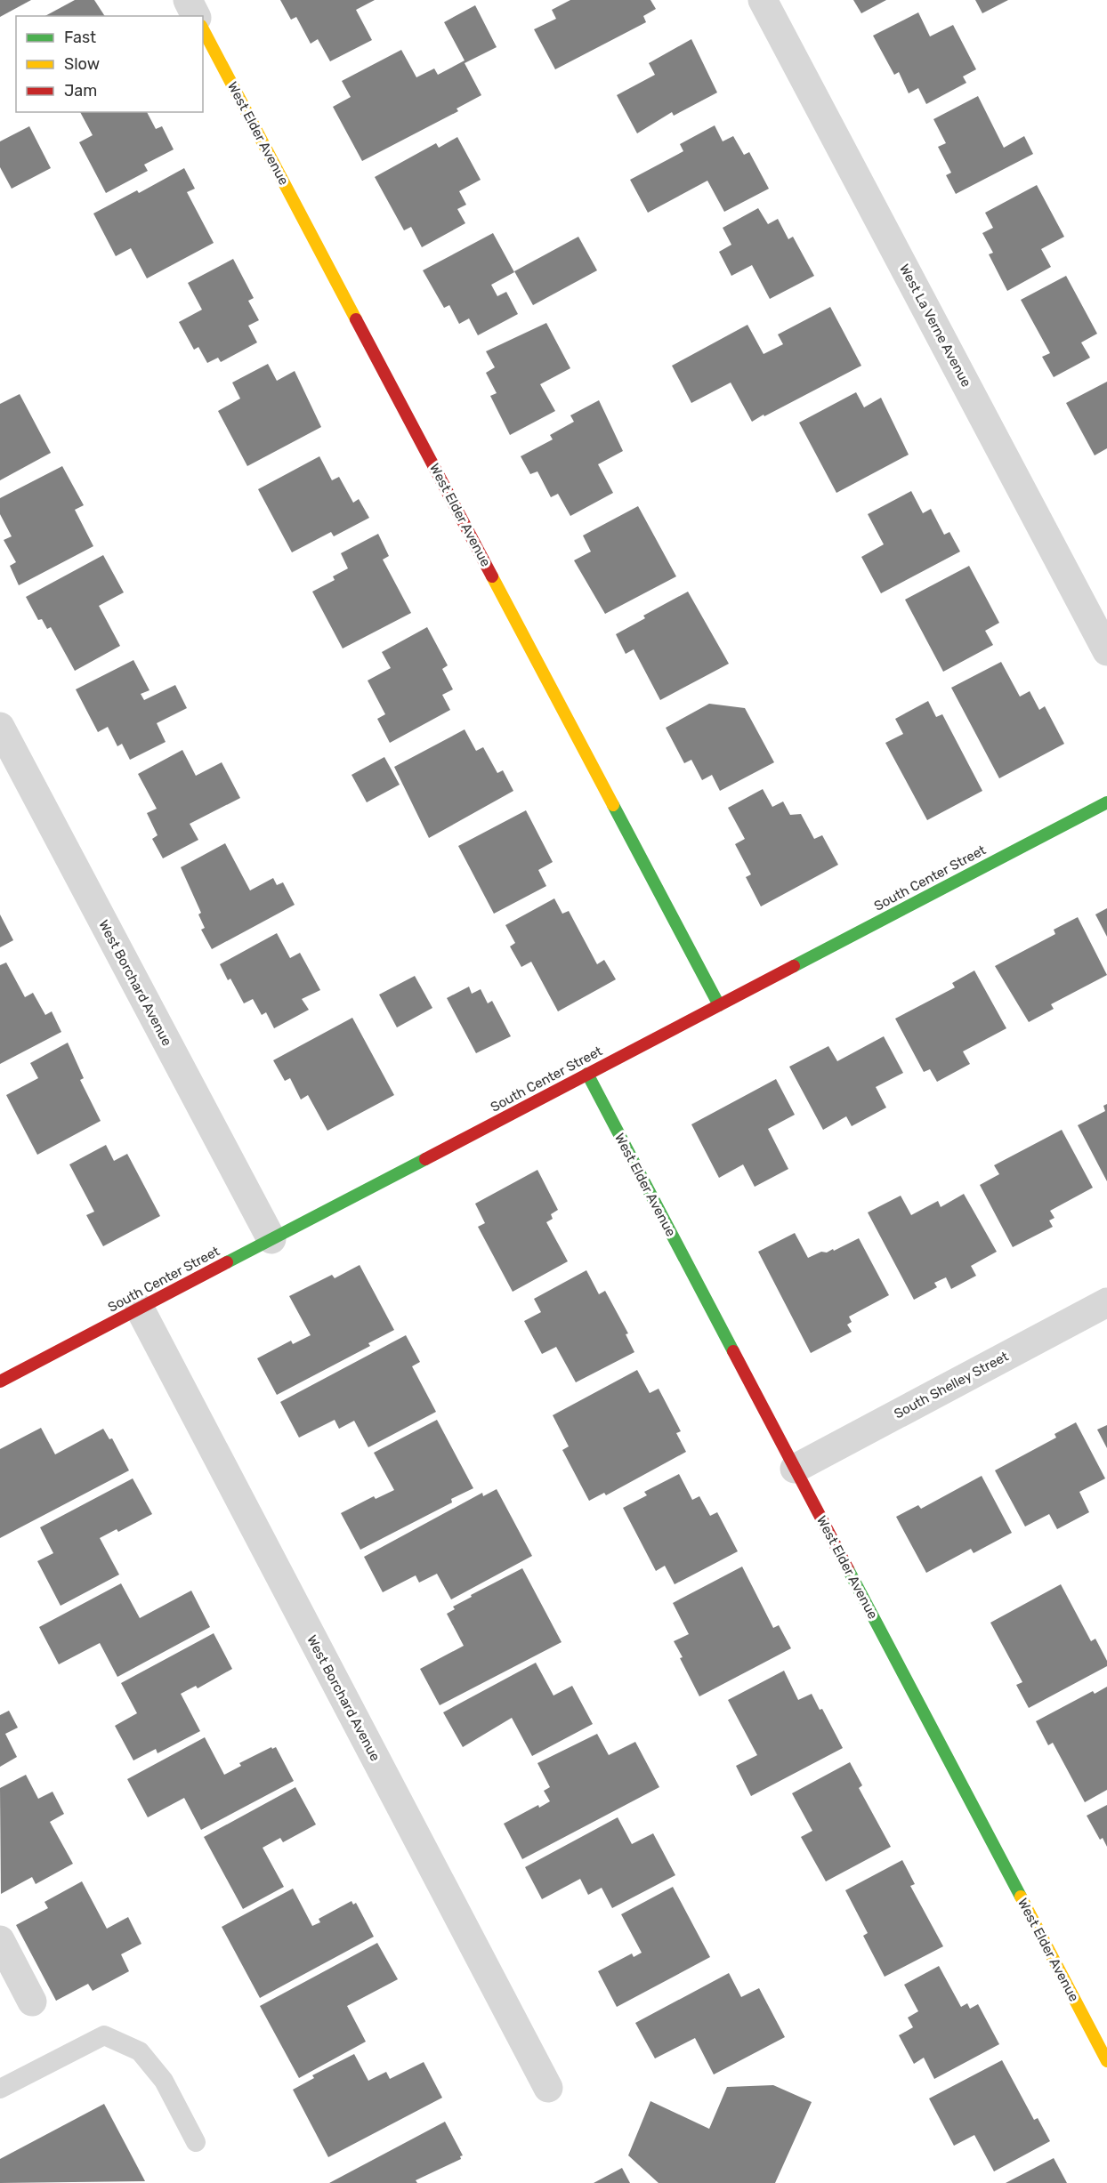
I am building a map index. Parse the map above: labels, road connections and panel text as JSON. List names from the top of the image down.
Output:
{
  "streets": {
    "street": [
      "West Elder Avenue",
      "West La Verne Avenue",
      "South Center Street",
      "West Borchard Avenue",
      "South Shelley Street"
    ]
  },
  "crossings": [
    ["West Elder Avenue", "South Center Street"],
    ["West Elder Avenue", "South Shelley Street"],
    ["South Center Street", "West Borchard Avenue"]
  ],
  "legend": ["Fast", "Slow", "Jam"]
}
